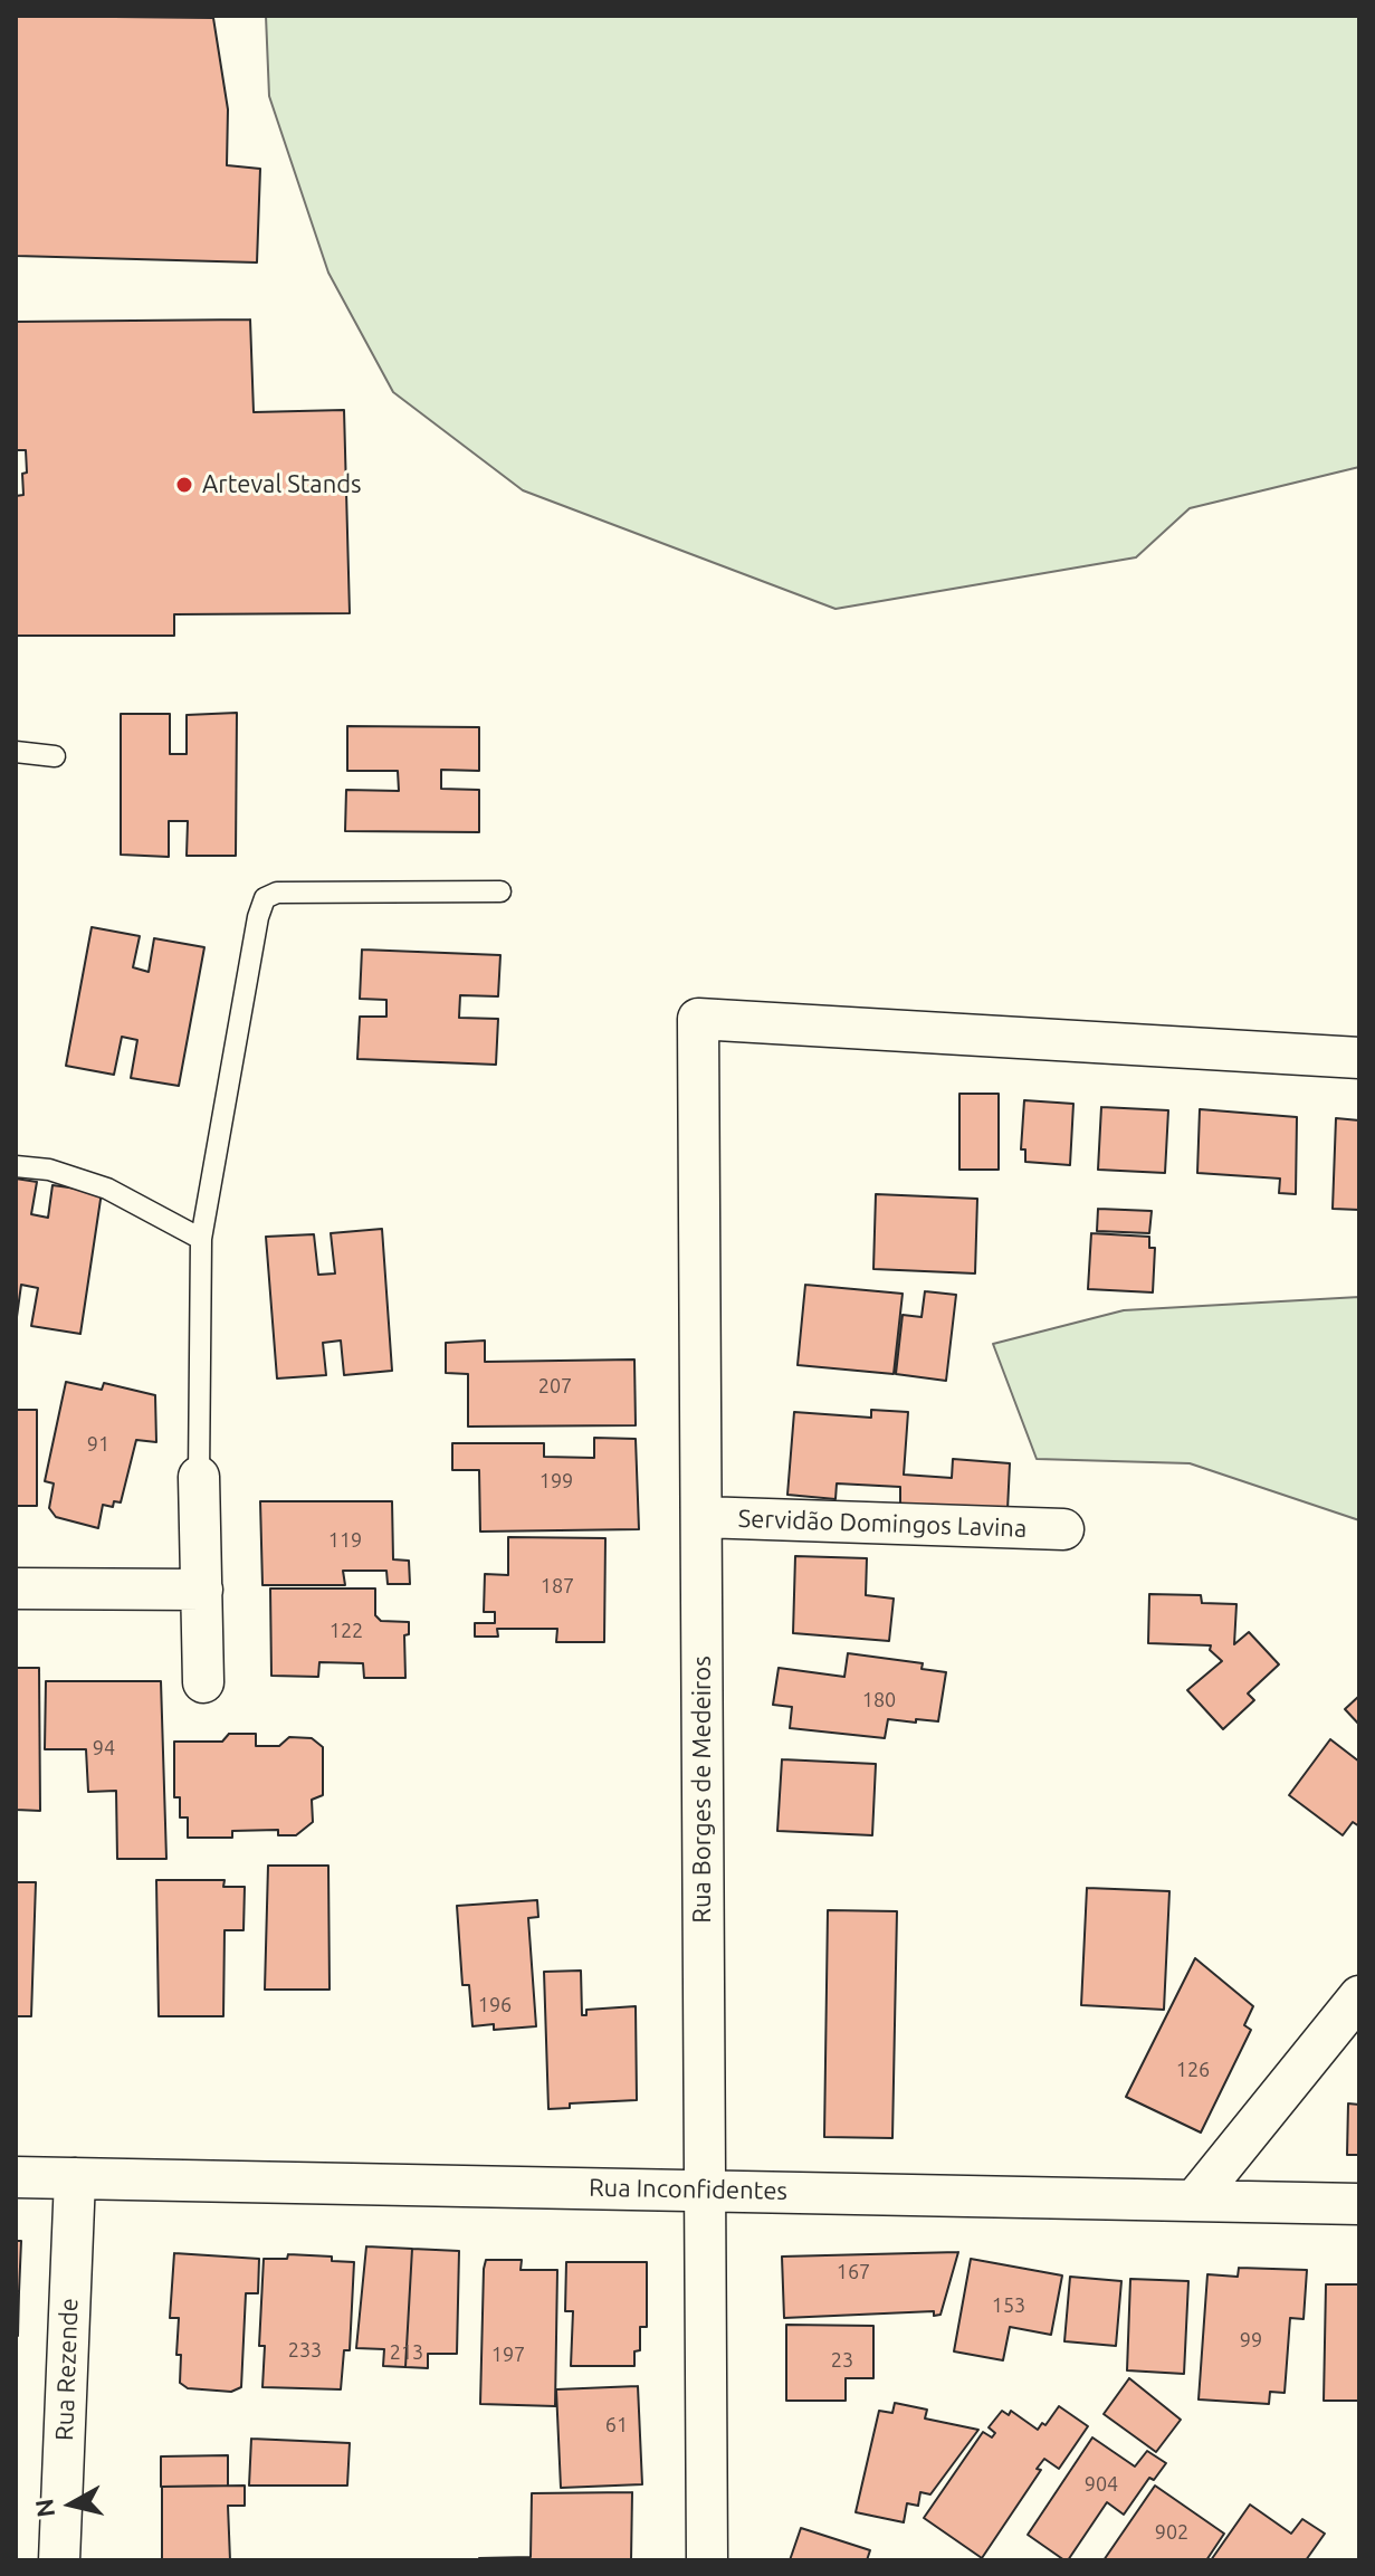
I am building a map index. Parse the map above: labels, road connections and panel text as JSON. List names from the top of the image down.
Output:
{
  "streets": {
    "street": [
      "Servidão Domingos Lavina",
      "Rua Borges de Medeiros",
      "Rua Inconfidentes",
      "Rua Rezende"
    ]
  },
  "crossings": [
    ["Servidão Domingos Lavina", "Rua Borges de Medeiros"],
    ["Rua Borges de Medeiros", "Rua Inconfidentes"],
    ["Rua Inconfidentes", "Rua Rezende"]
  ],
  "places": ["Arteval Stands"],
  "house_numbers": [
    "207",
    "91",
    "199",
    "119",
    "187",
    "122",
    "180",
    "94",
    "196",
    "126",
    "167",
    "153",
    "99",
    "233",
    "213",
    "197",
    "23",
    "61",
    "904",
    "902"
  ],
  "north": "left"
}
